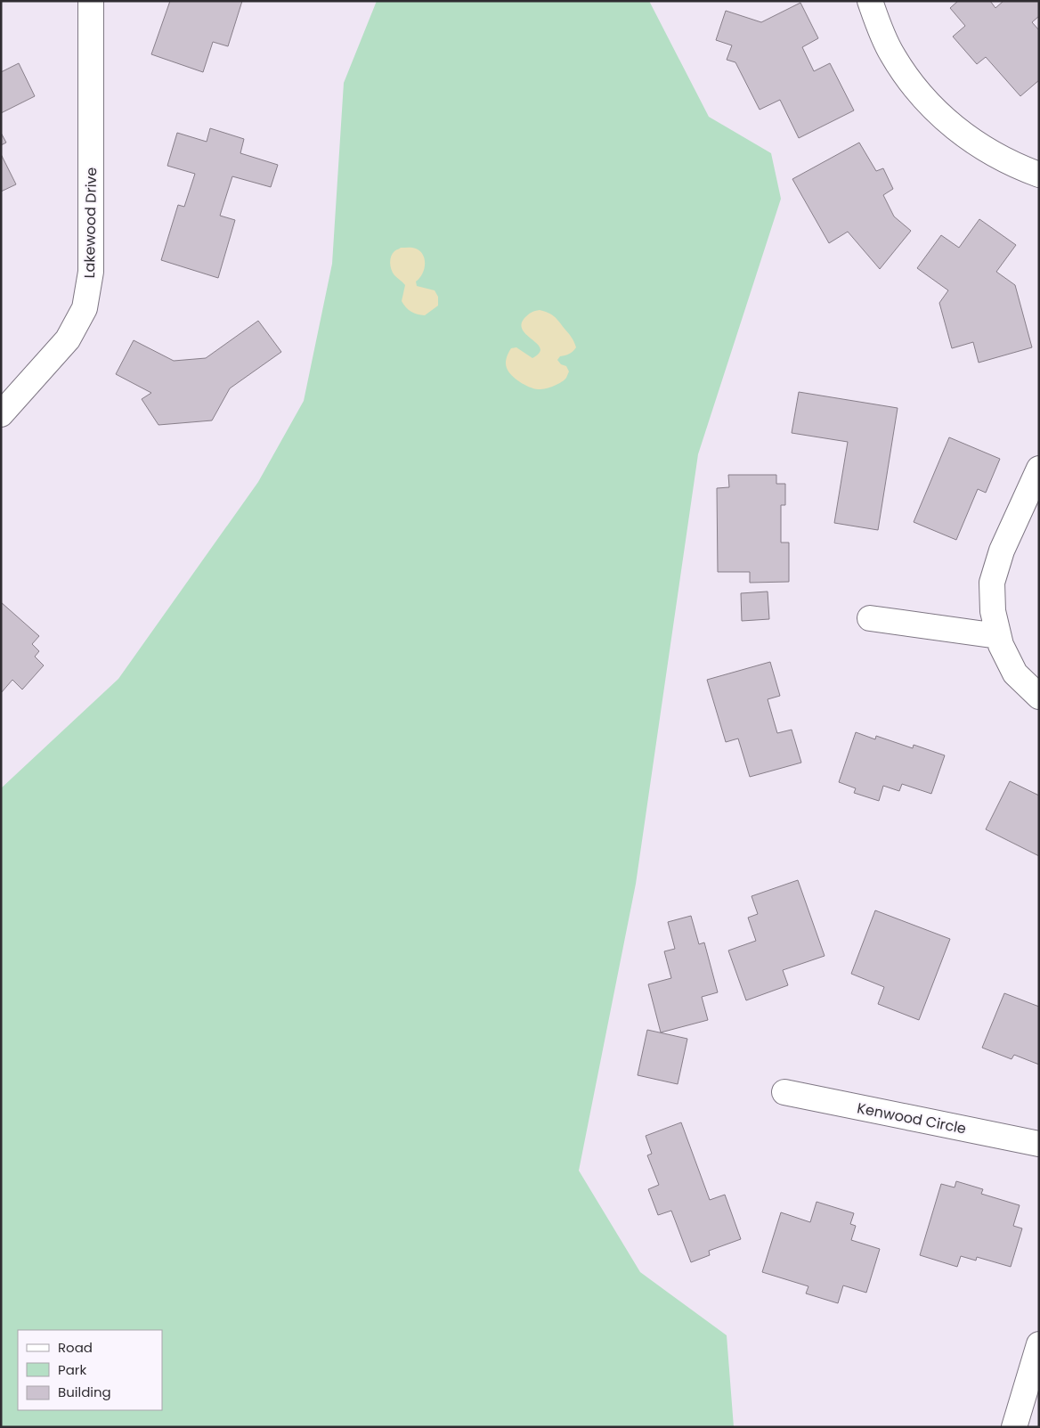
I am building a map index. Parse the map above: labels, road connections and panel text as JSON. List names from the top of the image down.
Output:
{
  "streets": {
    "street": ["Lakewood Drive", "Kenwood Circle"]
  },
  "legend": ["Road", "Park", "Building"]
}
